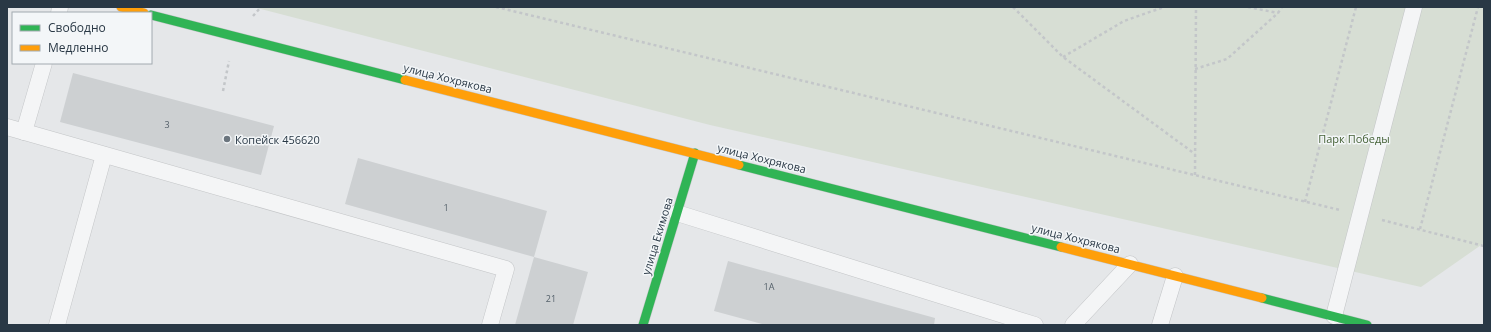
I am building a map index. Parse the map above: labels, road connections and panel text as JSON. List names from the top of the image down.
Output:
{
  "streets": {
    "street": ["улица Хохрякова", "улица Екимова"]
  },
  "crossings": [
    ["улица Хохрякова", "улица Екимова"]
  ],
  "parks": ["Парк Победы"],
  "places": ["Копейск 456620"],
  "house_numbers": [
    "3",
    "1",
    "1А",
    "21"
  ],
  "legend": ["Свободно", "Медленно"]
}
